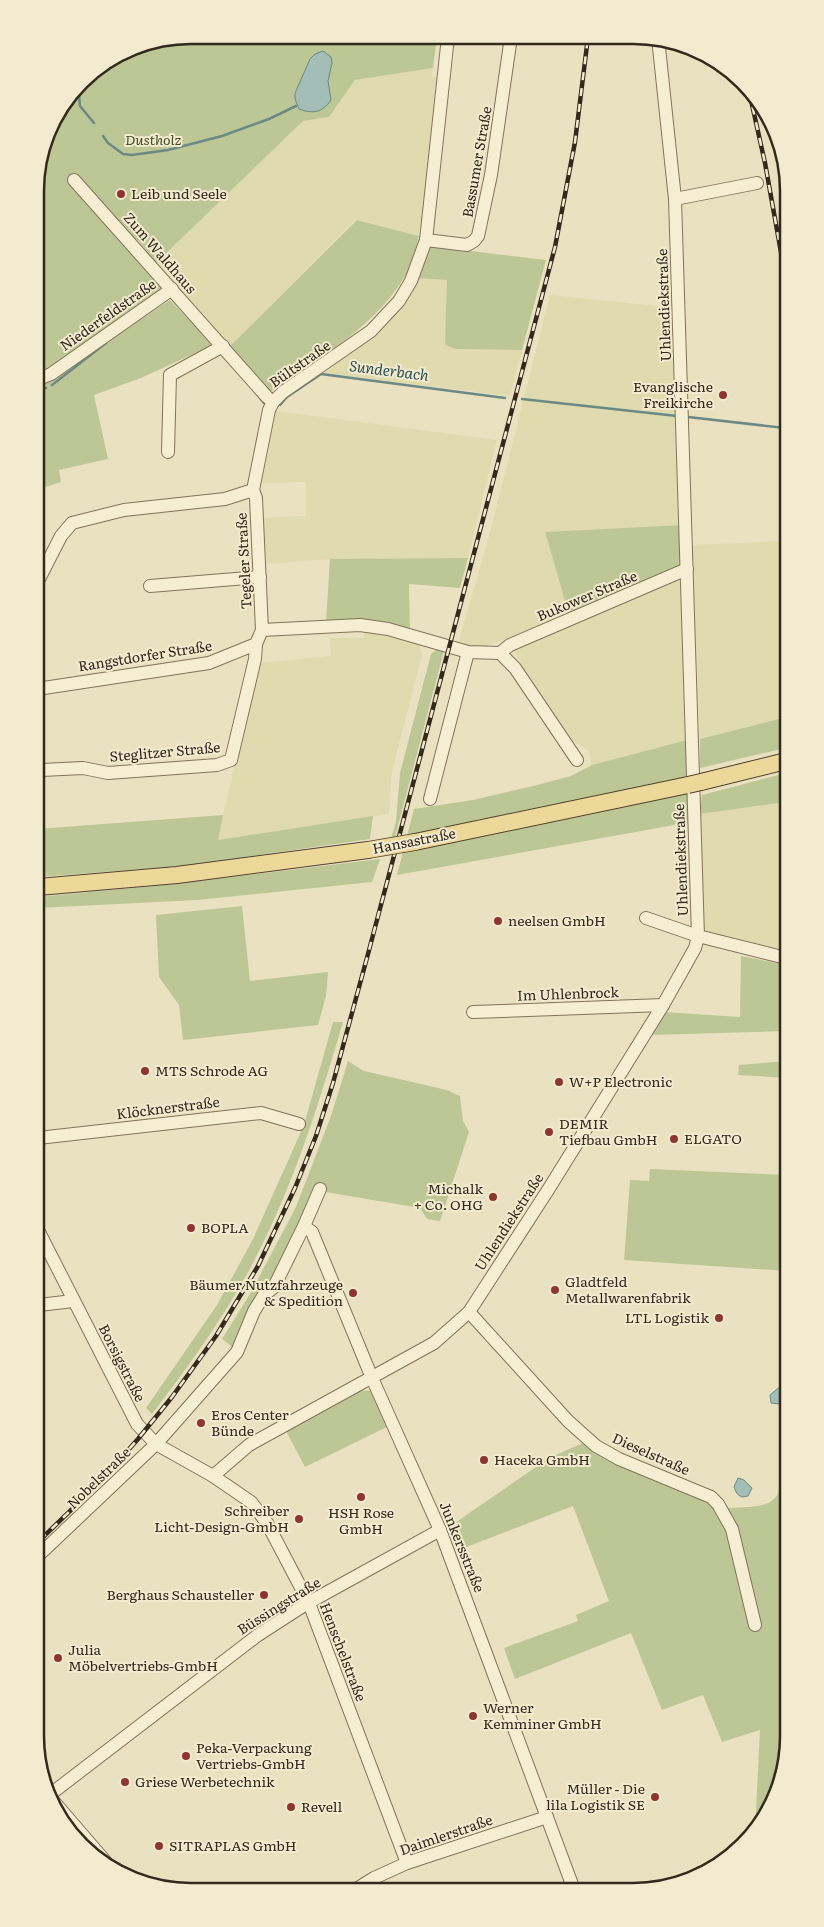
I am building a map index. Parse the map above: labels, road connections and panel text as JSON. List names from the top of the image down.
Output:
{
  "streets": {
    "main road": ["Hansastraße"],
    "street": [
      "Bassumer Straße",
      "Zum Waldhaus",
      "Uhlendiekstraße",
      "Niederfeldstraße",
      "Bültstraße",
      "Tegeler Straße",
      "Bukower Straße",
      "Rangstdorfer Straße",
      "Steglitzer Straße",
      "Im Uhlenbrock",
      "Klöcknerstraße",
      "Borsigstraße",
      "Dieselstraße",
      "Nobelstraße",
      "Junkersstraße",
      "Büssingstraße",
      "Henschelstraße",
      "Daimlerstraße"
    ]
  },
  "crossings": [
    ["Bassumer Straße", "Bültstraße"],
    ["Zum Waldhaus", "Niederfeldstraße"],
    ["Zum Waldhaus", "Bültstraße"],
    ["Uhlendiekstraße", "Bukower Straße"],
    ["Uhlendiekstraße", "Im Uhlenbrock"],
    ["Uhlendiekstraße", "Borsigstraße"],
    ["Uhlendiekstraße", "Dieselstraße"],
    ["Uhlendiekstraße", "Junkersstraße"],
    ["Uhlendiekstraße", "Henschelstraße"],
    ["Bültstraße", "Tegeler Straße"],
    ["Rangstdorfer Straße", "Steglitzer Straße"],
    ["Borsigstraße", "Nobelstraße"],
    ["Borsigstraße", "Henschelstraße"],
    ["Nobelstraße", "Junkersstraße"],
    ["Junkersstraße", "Büssingstraße"],
    ["Junkersstraße", "Daimlerstraße"],
    ["Büssingstraße", "Henschelstraße"],
    ["Henschelstraße", "Daimlerstraße"]
  ],
  "water": ["Sunderbach"],
  "parks": ["Dustholz"],
  "places": [
    "Leib und Seele",
    "Evanglische Freikirche",
    "neelsen GmbH",
    "MTS Schrode AG",
    "W+P Electronic",
    "DEMIR Tiefbau GmbH",
    "ELGATO",
    "Michalk + Co. OHG",
    "BOPLA",
    "Gladtfeld Metallwarenfabrik",
    "Bäumer Nutzfahrzeuge & Spedition",
    "LTL Logistik",
    "Eros Center Bünde",
    "Haceka GmbH",
    "HSH Rose GmbH",
    "Schreiber Licht-Design-GmbH",
    "Berghaus Schausteller",
    "Julia Möbelvertriebs-GmbH",
    "Werner Kemminer GmbH",
    "Peka-Verpackung Vertriebs-GmbH",
    "Griese Werbetechnik",
    "Müller - Die lila Logistik SE",
    "Revell",
    "SITRAPLAS GmbH"
  ]
}
